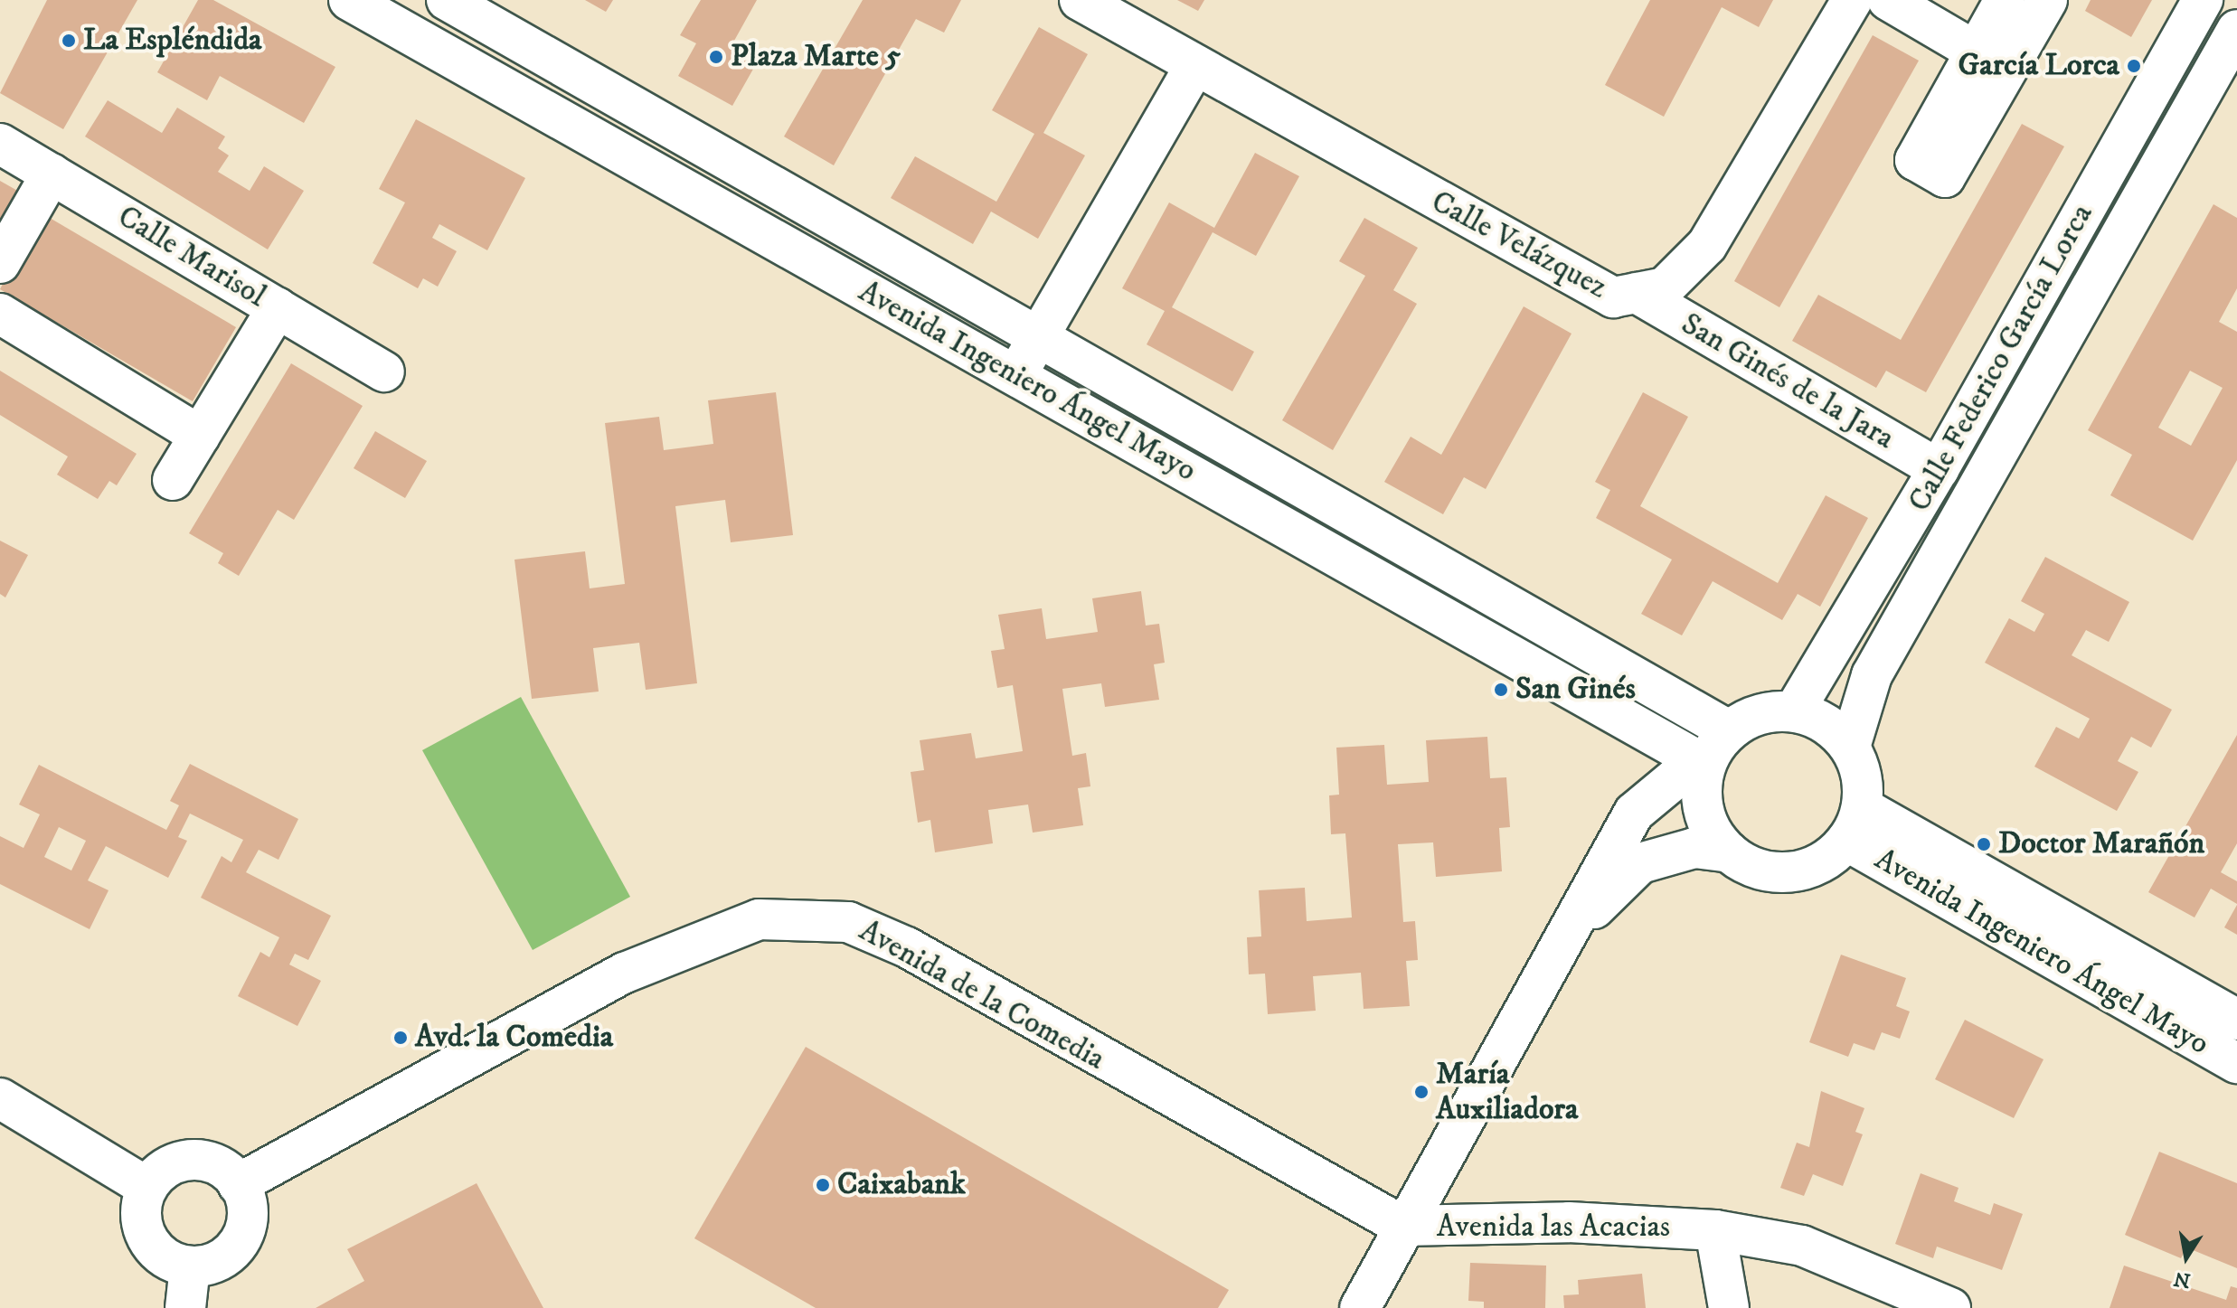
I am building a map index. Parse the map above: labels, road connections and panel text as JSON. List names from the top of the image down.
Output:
{
  "streets": {
    "street": [
      "Calle Velázquez",
      "Calle Marisol",
      "Calle Federico García Lorca",
      "Avenida Ingeniero Ángel Mayo",
      "San Ginés de la Jara",
      "Avenida de la Comedia",
      "Avenida las Acacias"
    ]
  },
  "crossings": [
    ["Calle Velázquez", "San Ginés de la Jara"],
    ["Calle Federico García Lorca", "Avenida Ingeniero Ángel Mayo"],
    ["Calle Federico García Lorca", "San Ginés de la Jara"],
    ["Avenida de la Comedia", "Avenida las Acacias"]
  ],
  "places": [
    "La Espléndida",
    "Plaza Marte 5",
    "García Lorca",
    "San Ginés",
    "Doctor Marañón",
    "Avd. la Comedia",
    "María Auxiliadora",
    "Caixabank"
  ],
  "north": "bottom"
}
